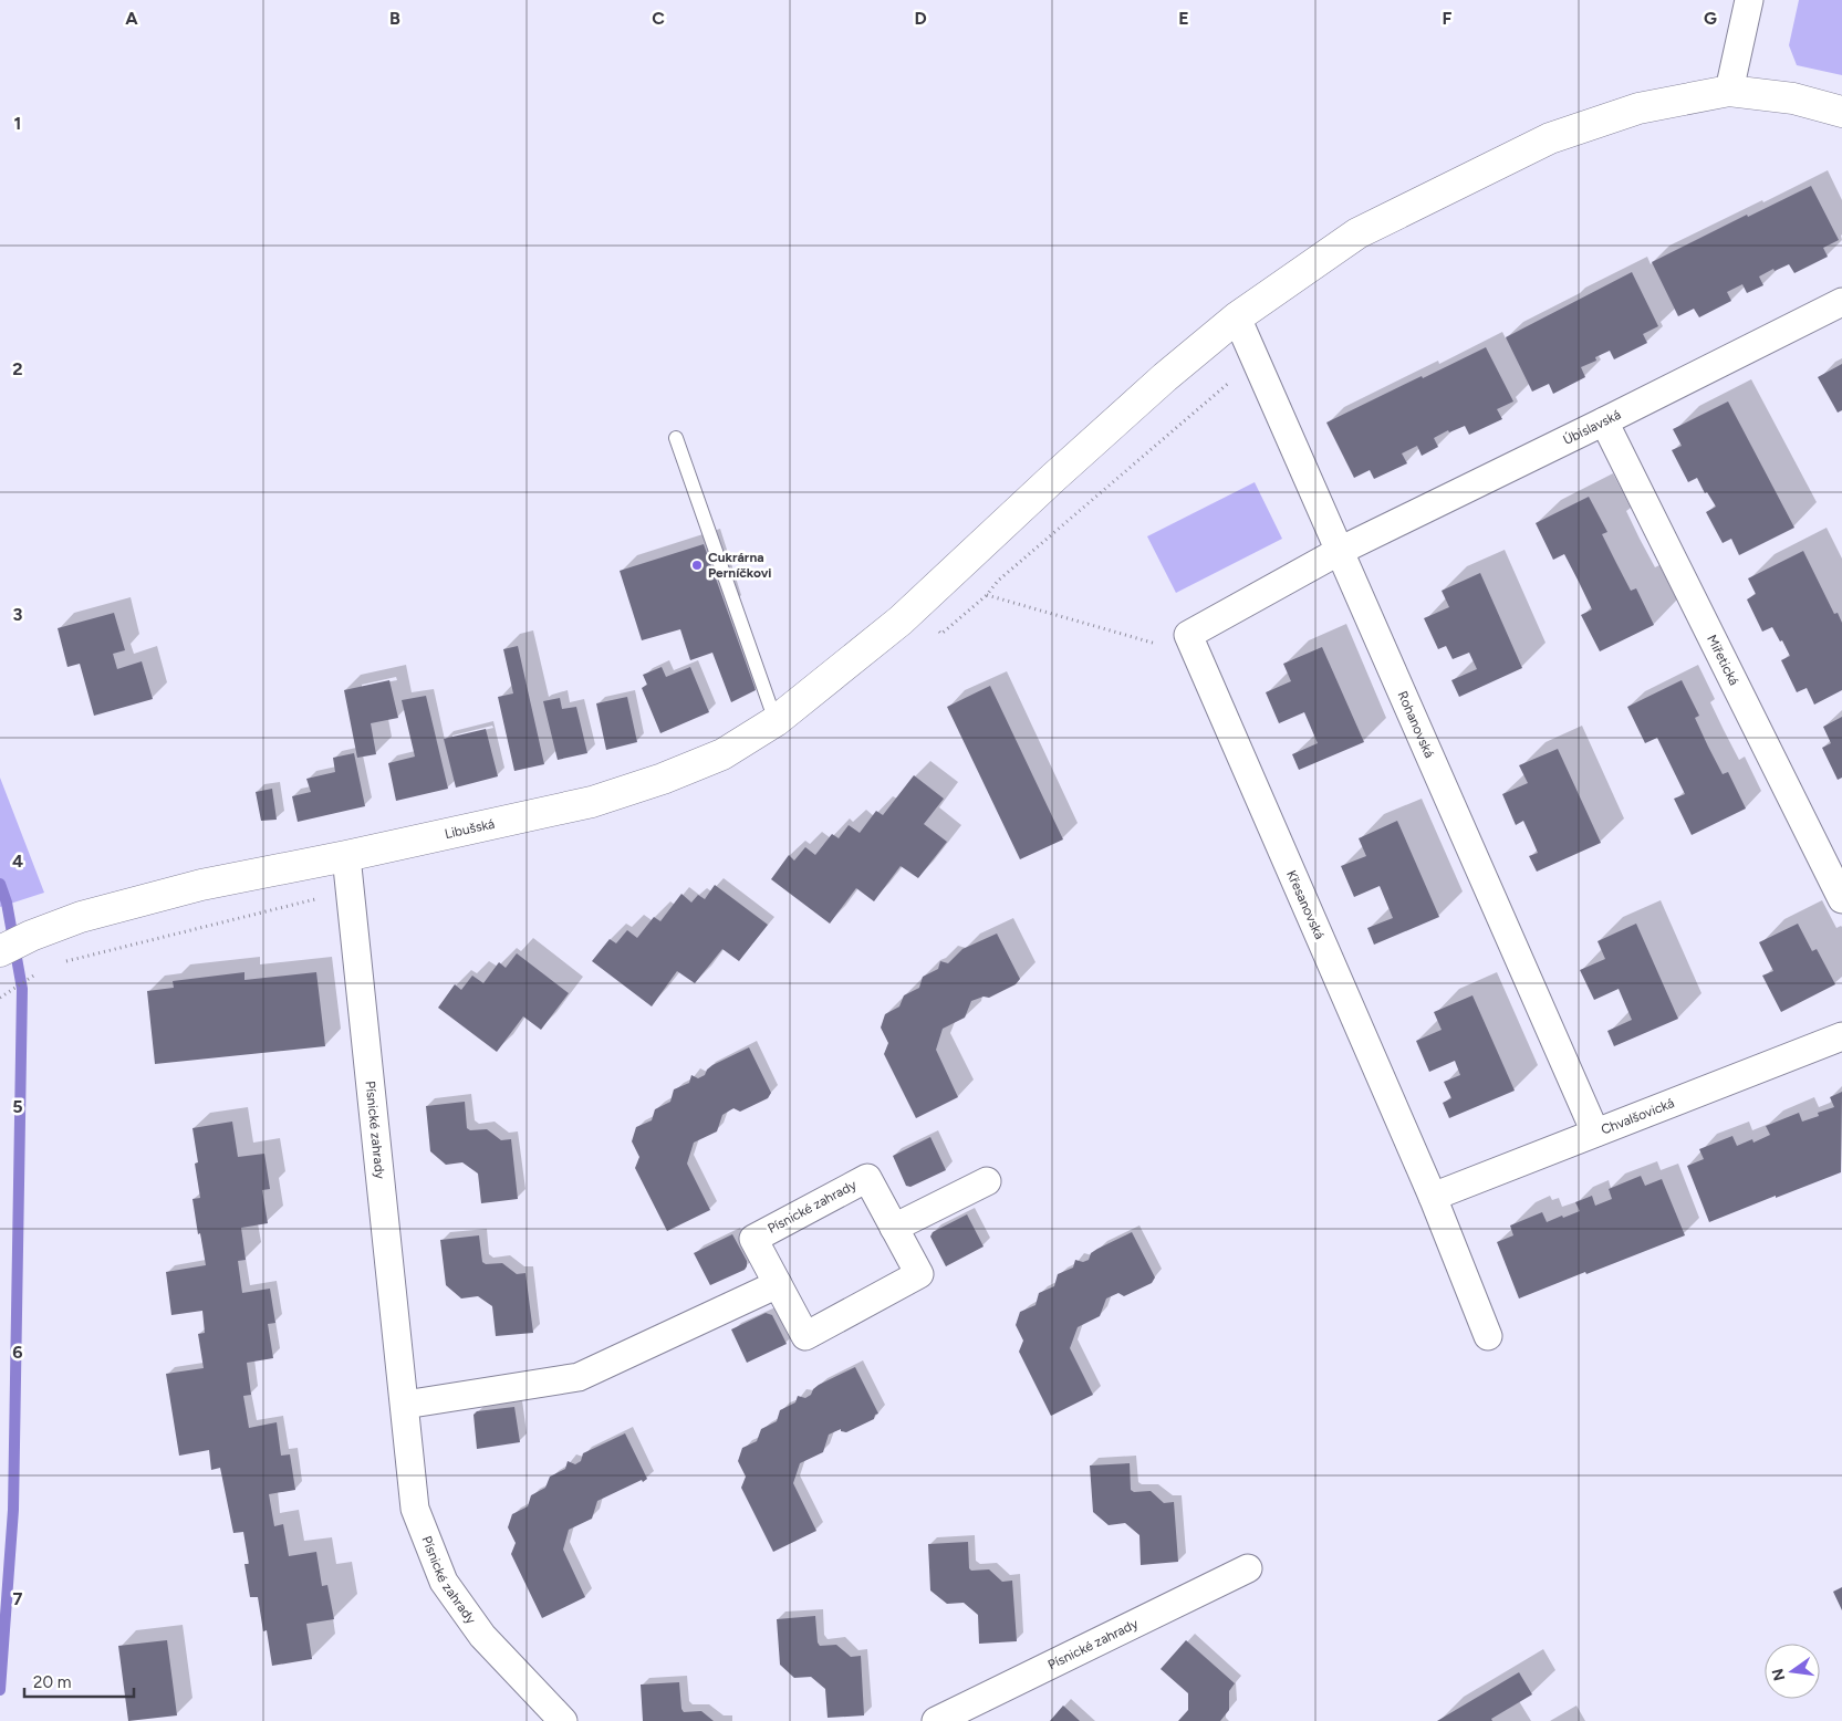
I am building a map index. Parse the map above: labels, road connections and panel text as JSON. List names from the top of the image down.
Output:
{
  "streets": {
    "street": [
      "Úbislavská",
      "Miřetická",
      "Rohanovská",
      "Libušská",
      "Křesanovská",
      "Chvalšovická",
      "Písnické zahrady"
    ]
  },
  "crossings": [
    ["Úbislavská", "Miřetická"],
    ["Úbislavská", "Rohanovská"],
    ["Úbislavská", "Křesanovská"],
    ["Rohanovská", "Libušská"],
    ["Rohanovská", "Křesanovská"],
    ["Rohanovská", "Chvalšovická"],
    ["Libušská", "Písnické zahrady"],
    ["Křesanovská", "Chvalšovická"]
  ],
  "places": ["Cukrárna Perníčkovi"],
  "scale_bar": "20 m",
  "north": "left",
  "grid": {
    "columns": [
      "A",
      "B",
      "C",
      "D",
      "E",
      "F",
      "G"
    ],
    "rows": [
      "1",
      "2",
      "3",
      "4",
      "5",
      "6",
      "7"
    ]
  }
}
